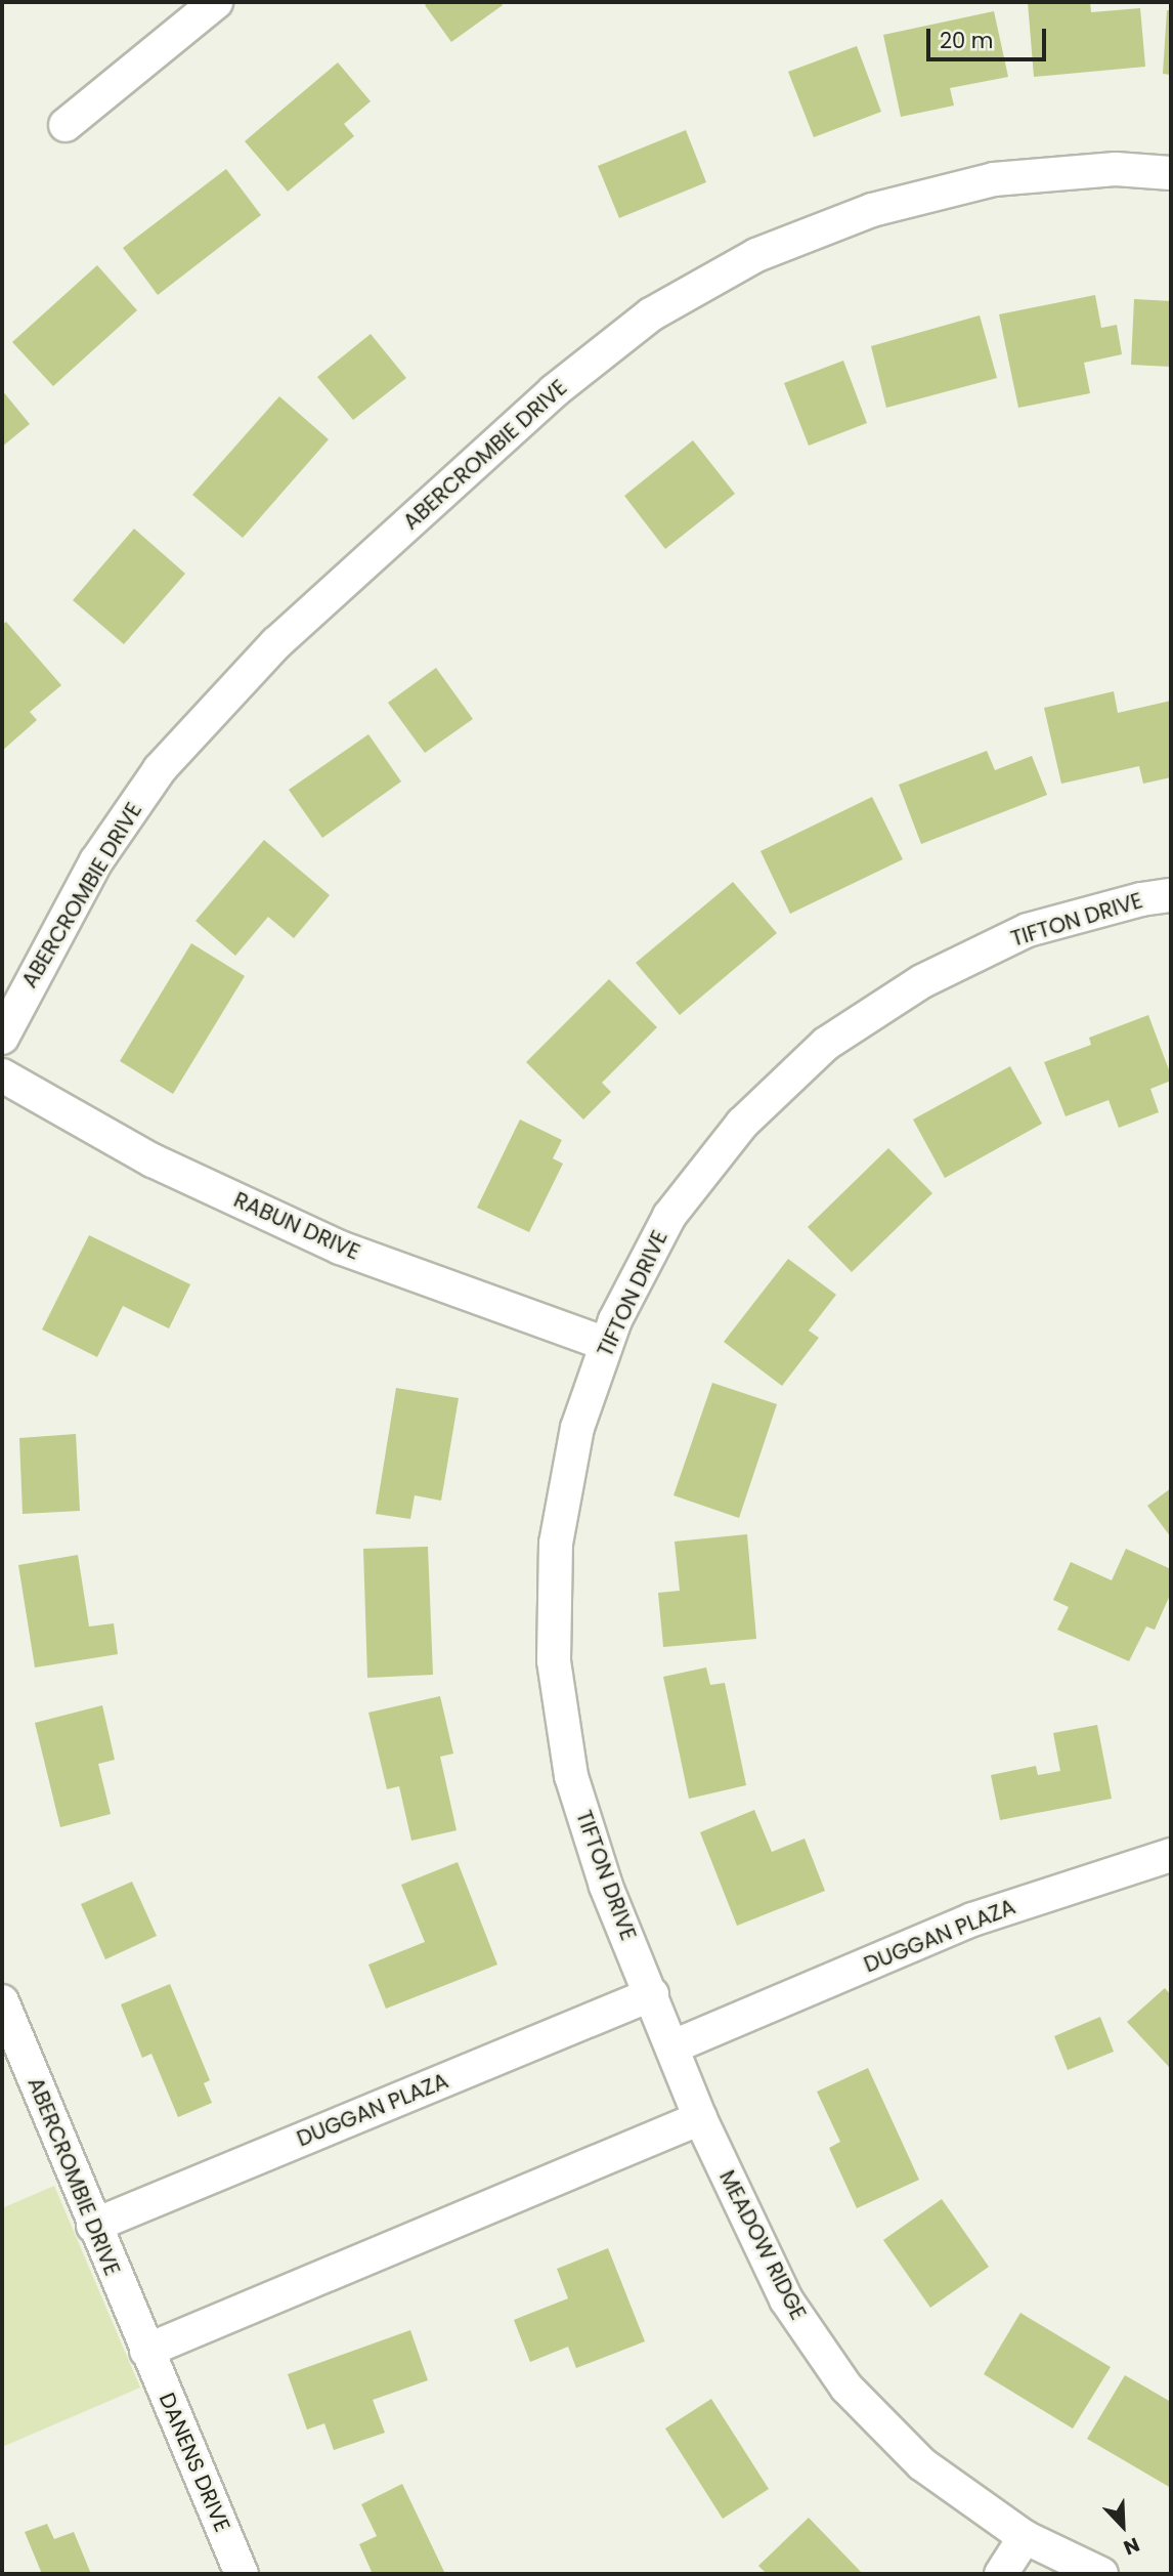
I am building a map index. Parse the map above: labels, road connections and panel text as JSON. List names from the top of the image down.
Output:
{
  "streets": {
    "street": [
      "ABERCROMBIE DRIVE",
      "TIFTON DRIVE",
      "RABUN DRIVE",
      "DUGGAN PLAZA",
      "MEADOW RIDGE",
      "DANENS DRIVE"
    ]
  },
  "crossings": [
    ["ABERCROMBIE DRIVE", "DUGGAN PLAZA"],
    ["ABERCROMBIE DRIVE", "DANENS DRIVE"],
    ["TIFTON DRIVE", "RABUN DRIVE"],
    ["TIFTON DRIVE", "DUGGAN PLAZA"],
    ["TIFTON DRIVE", "MEADOW RIDGE"],
    ["DUGGAN PLAZA", "MEADOW RIDGE"]
  ],
  "scale_bar": "20 m",
  "north": "bottom right"
}
